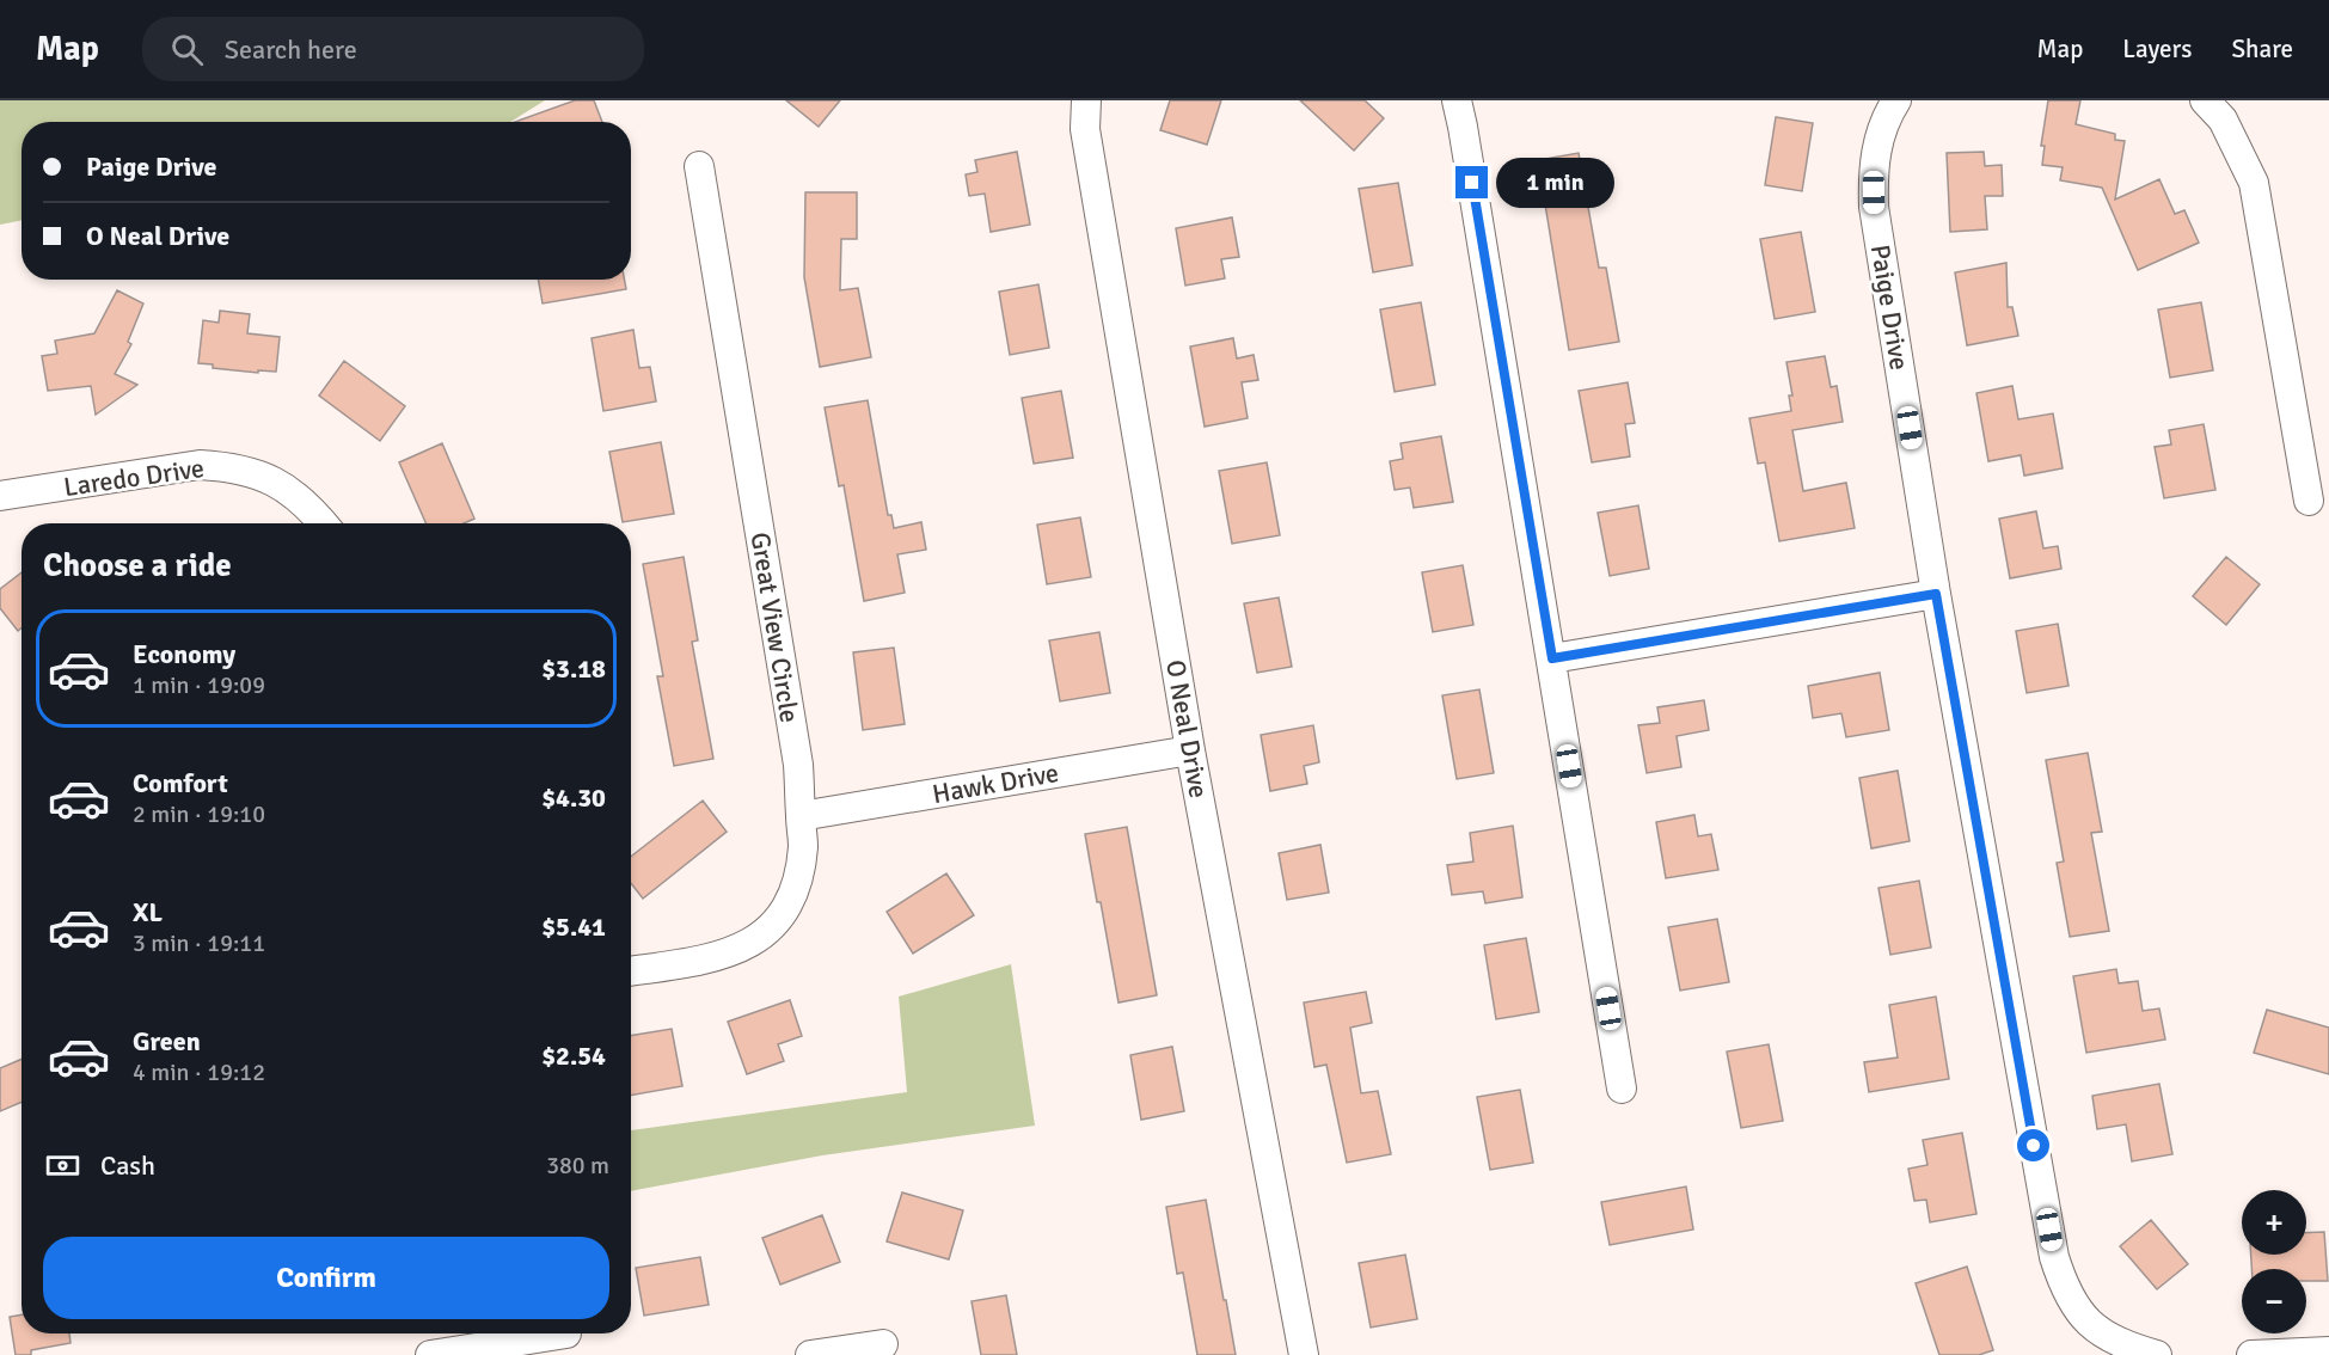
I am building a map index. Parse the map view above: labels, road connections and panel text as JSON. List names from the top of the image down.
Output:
{
  "streets": {
    "street": [
      "Paige Drive",
      "Laredo Drive",
      "Great View Circle",
      "O Neal Drive",
      "Hawk Drive"
    ]
  },
  "crossings": [
    ["Great View Circle", "Hawk Drive"],
    ["O Neal Drive", "Hawk Drive"]
  ],
  "page": {
    "header": "Map",
    "search": "Search here",
    "nav": ["Map", "Layers", "Share"],
    "banner": ["Paige Drive", "O Neal Drive"],
    "bubble": "1 min",
    "heading": "Choose a ride",
    "list": [
      {
        "name": "Economy",
        "note": "1 min · 19:09",
        "value": "$3.18"
      },
      {
        "name": "Comfort",
        "note": "2 min · 19:10",
        "value": "$4.30"
      },
      {
        "name": "XL",
        "note": "3 min · 19:11",
        "value": "$5.41"
      },
      {
        "name": "Green",
        "note": "4 min · 19:12",
        "value": "$2.54"
      }
    ],
    "pay": ["Cash", "380 m"],
    "map_buttons": ["+", "−"],
    "buttons": "Confirm"
  }
}
